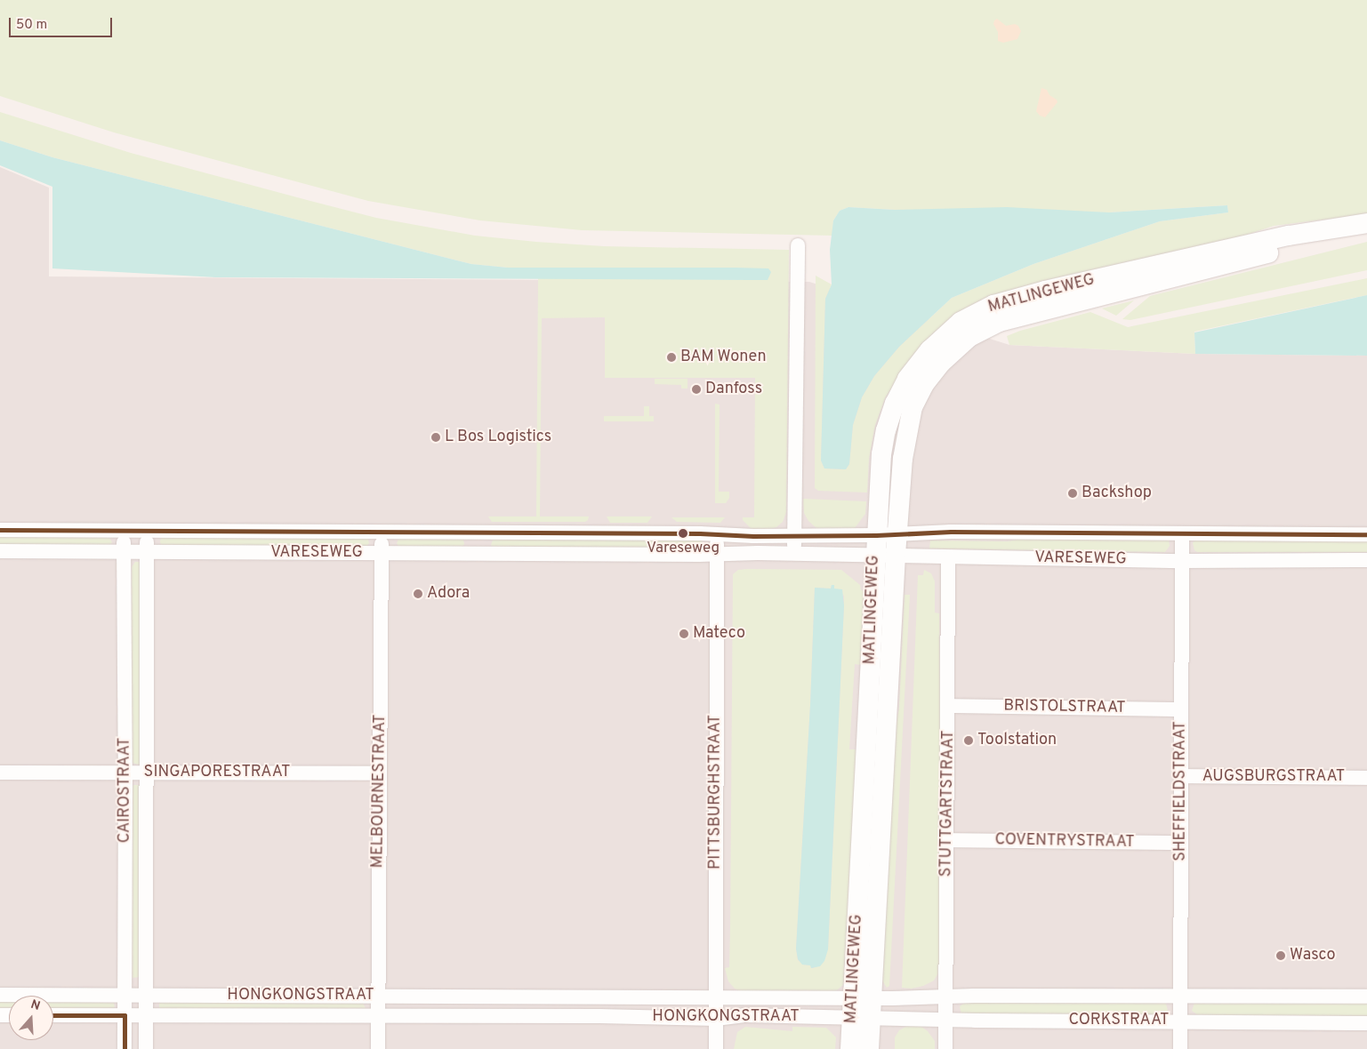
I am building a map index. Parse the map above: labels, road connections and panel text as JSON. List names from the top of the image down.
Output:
{
  "streets": {
    "main road": ["MATLINGEWEG"],
    "street": [
      "VARESEWEG",
      "BRISTOLSTRAAT",
      "SINGAPORESTRAAT",
      "AUGSBURGSTRAAT",
      "CAIROSTRAAT",
      "MELBOURNESTRAAT",
      "SHEFFIELDSTRAAT",
      "PITTSBURGHSTRAAT",
      "STUTTGARTSTRAAT",
      "COVENTRYSTRAAT",
      "HONGKONGSTRAAT",
      "CORKSTRAAT"
    ]
  },
  "crossings": [
    ["MATLINGEWEG", "VARESEWEG"],
    ["MATLINGEWEG", "HONGKONGSTRAAT"],
    ["MATLINGEWEG", "CORKSTRAAT"],
    ["VARESEWEG", "CAIROSTRAAT"],
    ["VARESEWEG", "MELBOURNESTRAAT"],
    ["VARESEWEG", "SHEFFIELDSTRAAT"],
    ["VARESEWEG", "PITTSBURGHSTRAAT"],
    ["VARESEWEG", "STUTTGARTSTRAAT"],
    ["BRISTOLSTRAAT", "SHEFFIELDSTRAAT"],
    ["BRISTOLSTRAAT", "STUTTGARTSTRAAT"],
    ["SINGAPORESTRAAT", "CAIROSTRAAT"],
    ["SINGAPORESTRAAT", "MELBOURNESTRAAT"],
    ["AUGSBURGSTRAAT", "SHEFFIELDSTRAAT"],
    ["CAIROSTRAAT", "HONGKONGSTRAAT"],
    ["MELBOURNESTRAAT", "HONGKONGSTRAAT"],
    ["SHEFFIELDSTRAAT", "COVENTRYSTRAAT"],
    ["SHEFFIELDSTRAAT", "CORKSTRAAT"],
    ["PITTSBURGHSTRAAT", "HONGKONGSTRAAT"],
    ["STUTTGARTSTRAAT", "COVENTRYSTRAAT"],
    ["STUTTGARTSTRAAT", "CORKSTRAAT"],
    ["HONGKONGSTRAAT", "CORKSTRAAT"]
  ],
  "places": [
    "BAM Wonen",
    "Danfoss",
    "L Bos Logistics",
    "Backshop",
    "Vareseweg",
    "Adora",
    "Mateco",
    "Toolstation",
    "Wasco"
  ],
  "scale_bar": "50 m",
  "north": "top"
}
